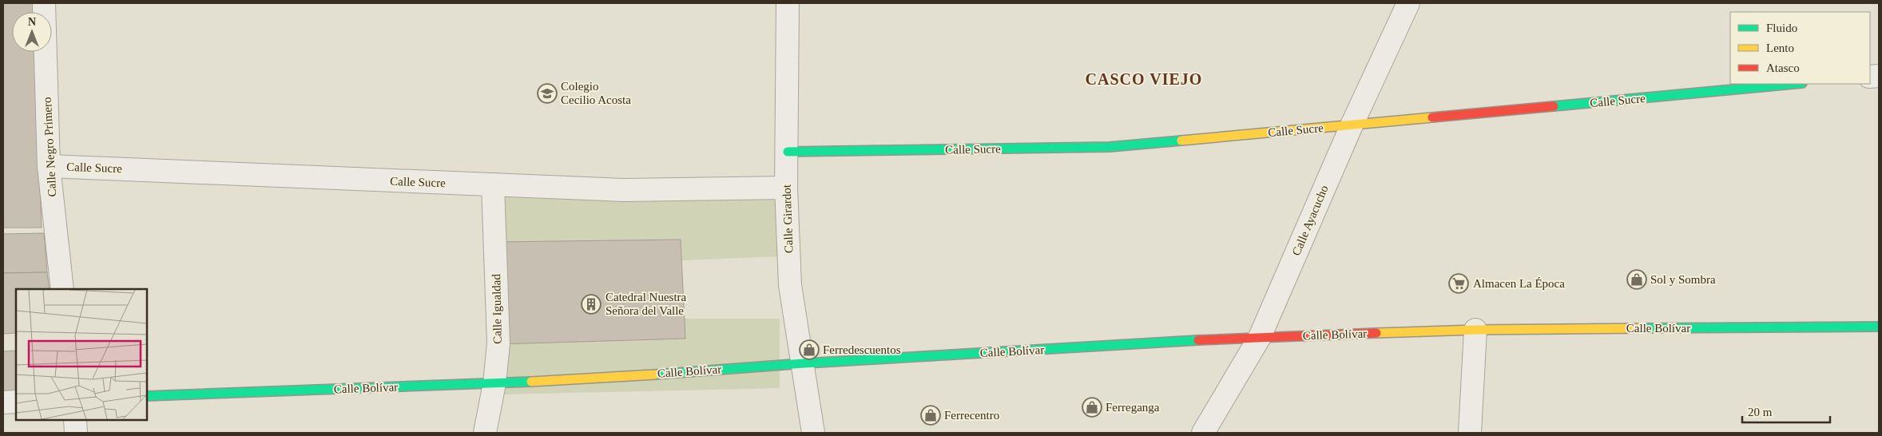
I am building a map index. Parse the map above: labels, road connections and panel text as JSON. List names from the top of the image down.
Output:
{
  "streets": {
    "street": [
      "Calle Sucre",
      "Calle Negro Primero",
      "Calle Girardot",
      "Calle Ayacucho",
      "Calle Igualdad",
      "Calle Bolívar"
    ]
  },
  "crossings": [
    ["Calle Sucre", "Calle Negro Primero"],
    ["Calle Sucre", "Calle Girardot"],
    ["Calle Sucre", "Calle Ayacucho"],
    ["Calle Sucre", "Calle Igualdad"],
    ["Calle Girardot", "Calle Bolívar"],
    ["Calle Ayacucho", "Calle Bolívar"],
    ["Calle Igualdad", "Calle Bolívar"]
  ],
  "districts": ["CASCO VIEJO"],
  "places": {
    "school or university": ["Colegio Cecilio Acosta"],
    "shop": [
      "Sol y Sombra",
      "Ferredescuentos",
      "Ferreganga",
      "Ferrecentro"
    ],
    "supermarket": ["Almacen La Época"],
    "building": ["Catedral Nuestra Señora del Valle"]
  },
  "legend": ["Fluido", "Lento", "Atasco"],
  "scale_bar": "20 m",
  "north": "top"
}
